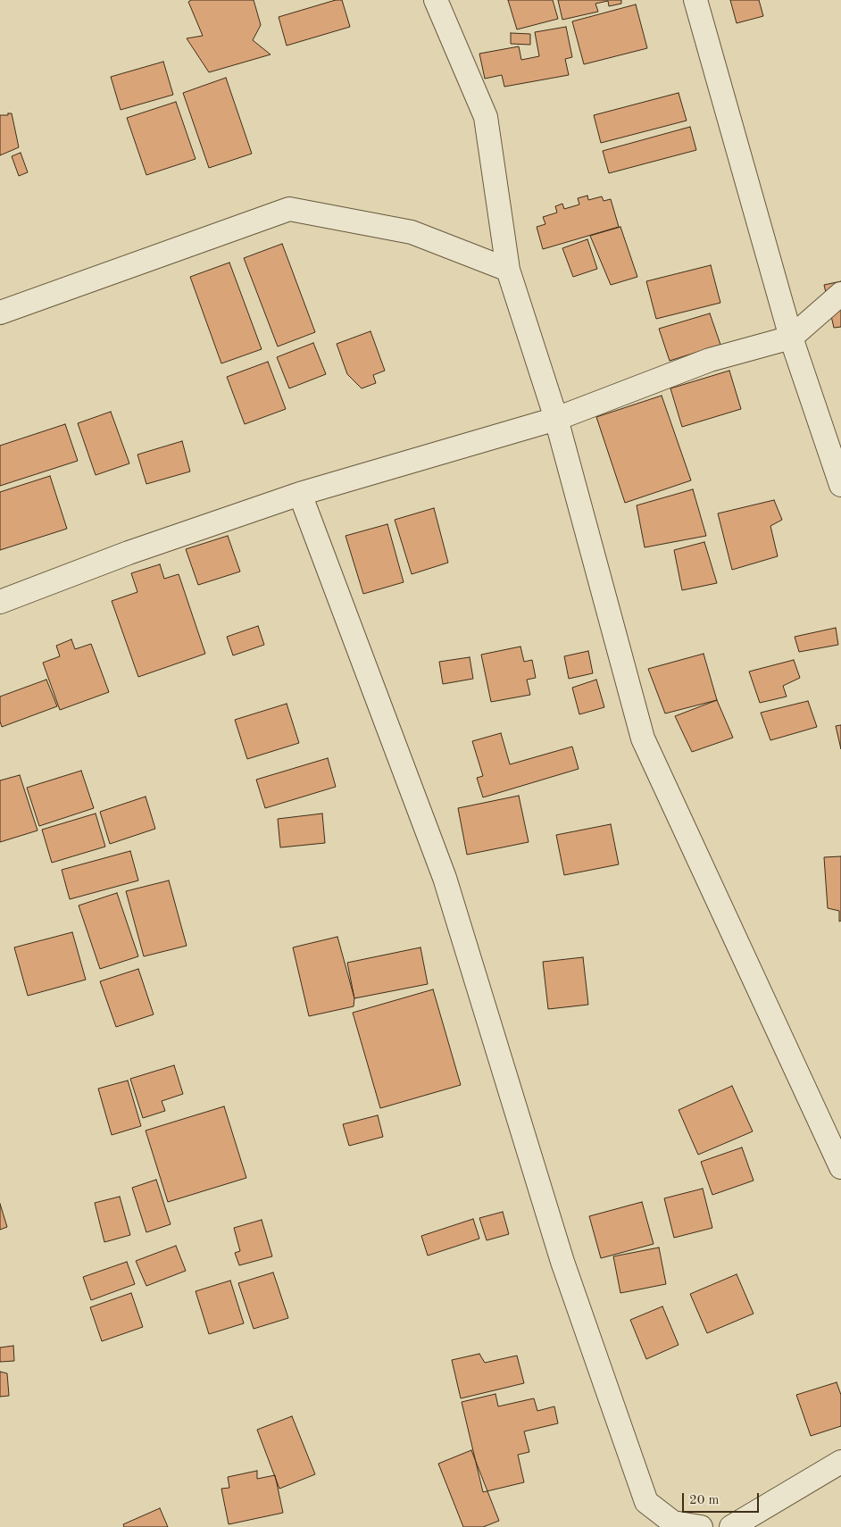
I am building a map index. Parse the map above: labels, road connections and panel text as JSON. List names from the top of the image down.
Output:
{
  "scale_bar": "20 m"
}
